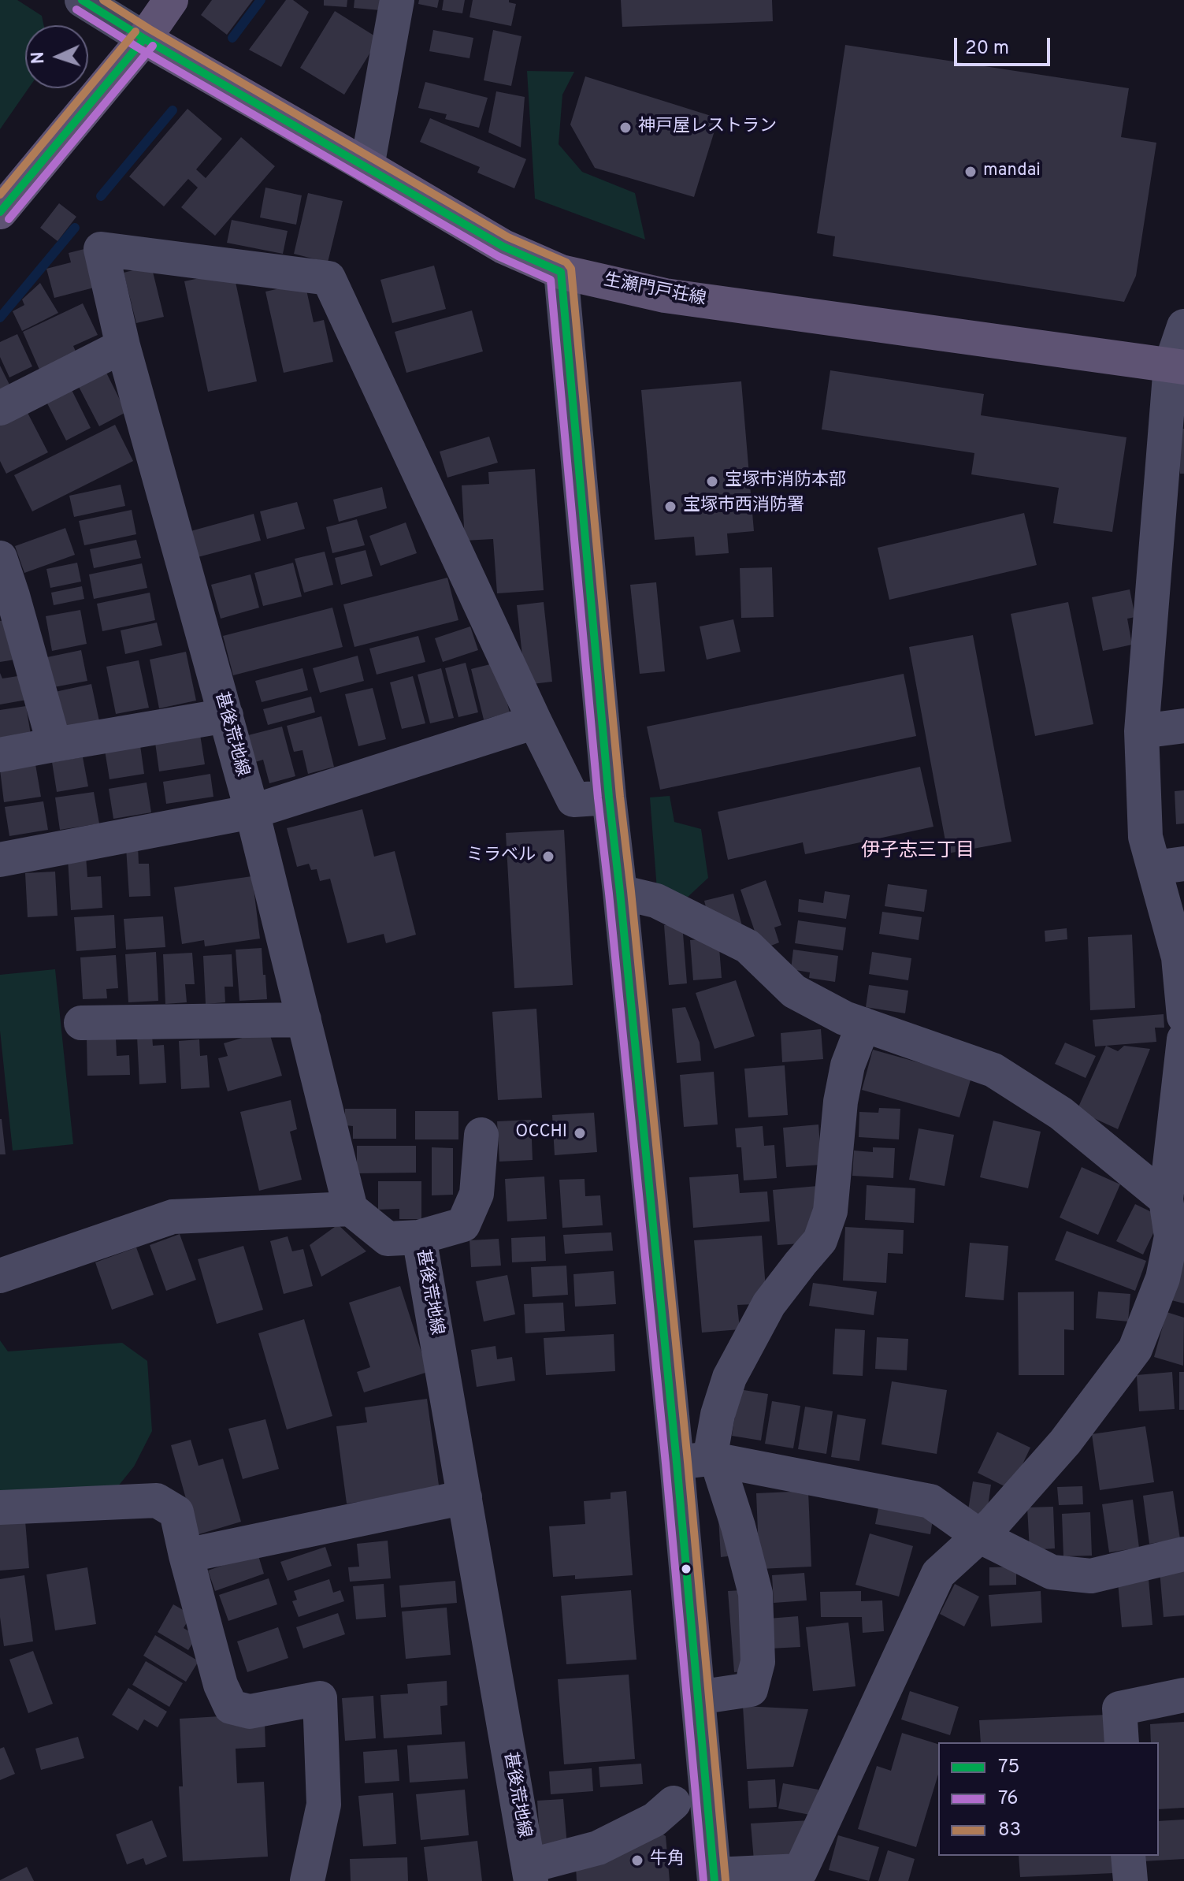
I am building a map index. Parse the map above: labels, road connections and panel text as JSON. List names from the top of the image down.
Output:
{
  "streets": {
    "main road": ["生瀬門戸荘線"],
    "street": ["甚後荒地線"]
  },
  "districts": ["伊孑志三丁目"],
  "places": [
    "神戸屋レストラン",
    "mandai",
    "宝塚市消防本部",
    "宝塚市西消防署",
    "ミラベル",
    "OCCHI",
    "牛角"
  ],
  "lines": ["transit line 75", "transit line 83", "transit line 76"],
  "legend": ["75", "76", "83"],
  "scale_bar": "20 m",
  "north": "left"
}
